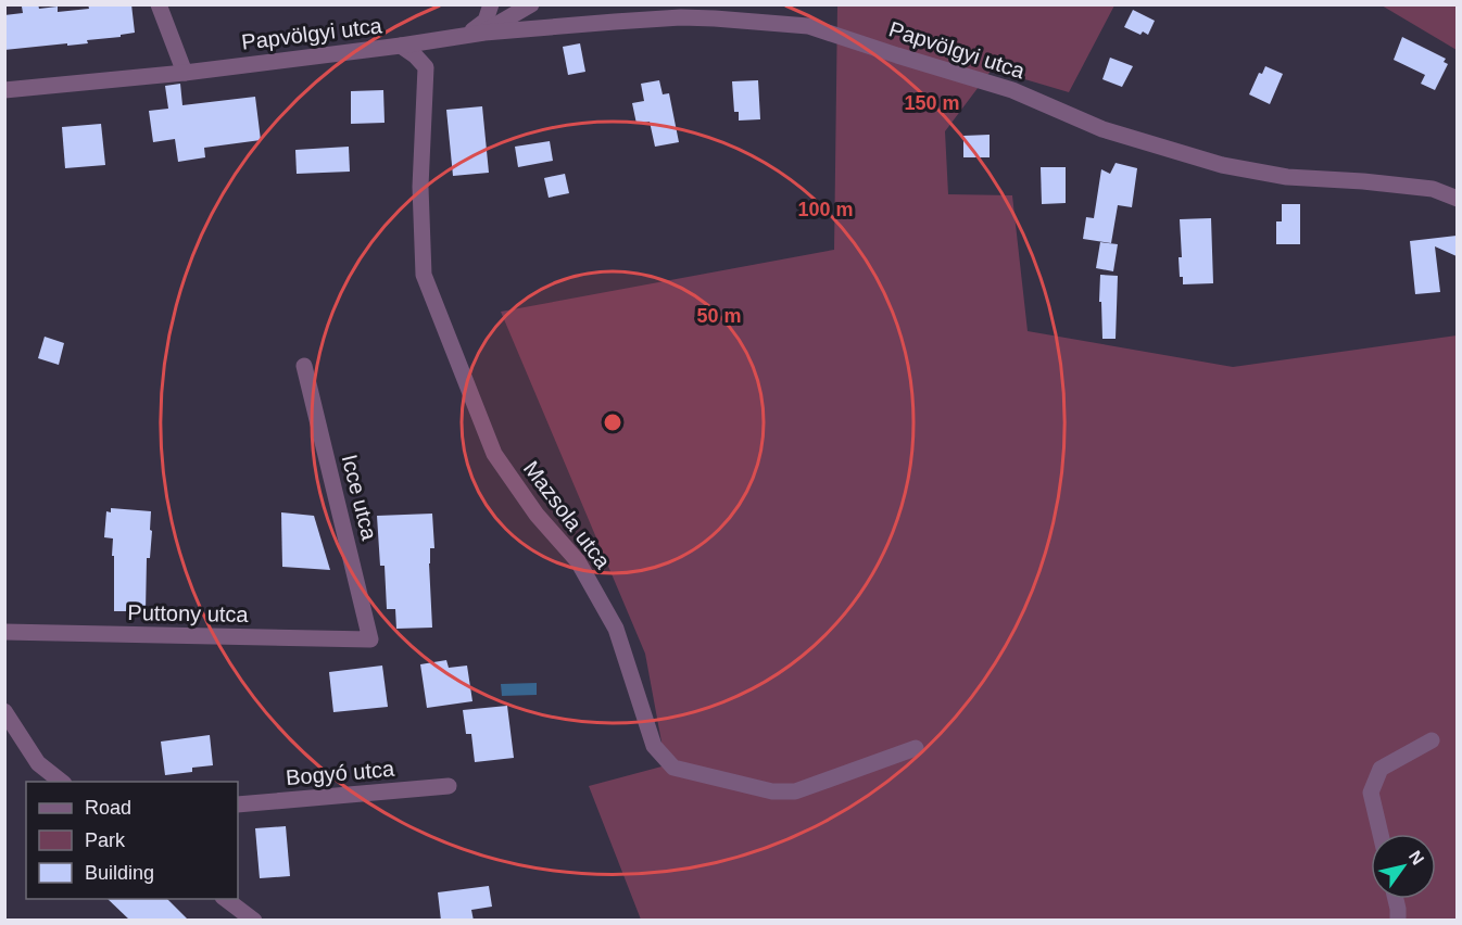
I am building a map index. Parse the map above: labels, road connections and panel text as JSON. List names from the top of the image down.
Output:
{
  "streets": {
    "street": [
      "Papvölgyi utca",
      "Icce utca",
      "Mazsola utca",
      "Puttony utca",
      "Bogyó utca"
    ]
  },
  "crossings": [
    ["Papvölgyi utca", "Mazsola utca"],
    ["Icce utca", "Puttony utca"]
  ],
  "legend": ["Road", "Park", "Building"],
  "north": "top right",
  "rings": ["150 m", "100 m", "50 m"]
}
